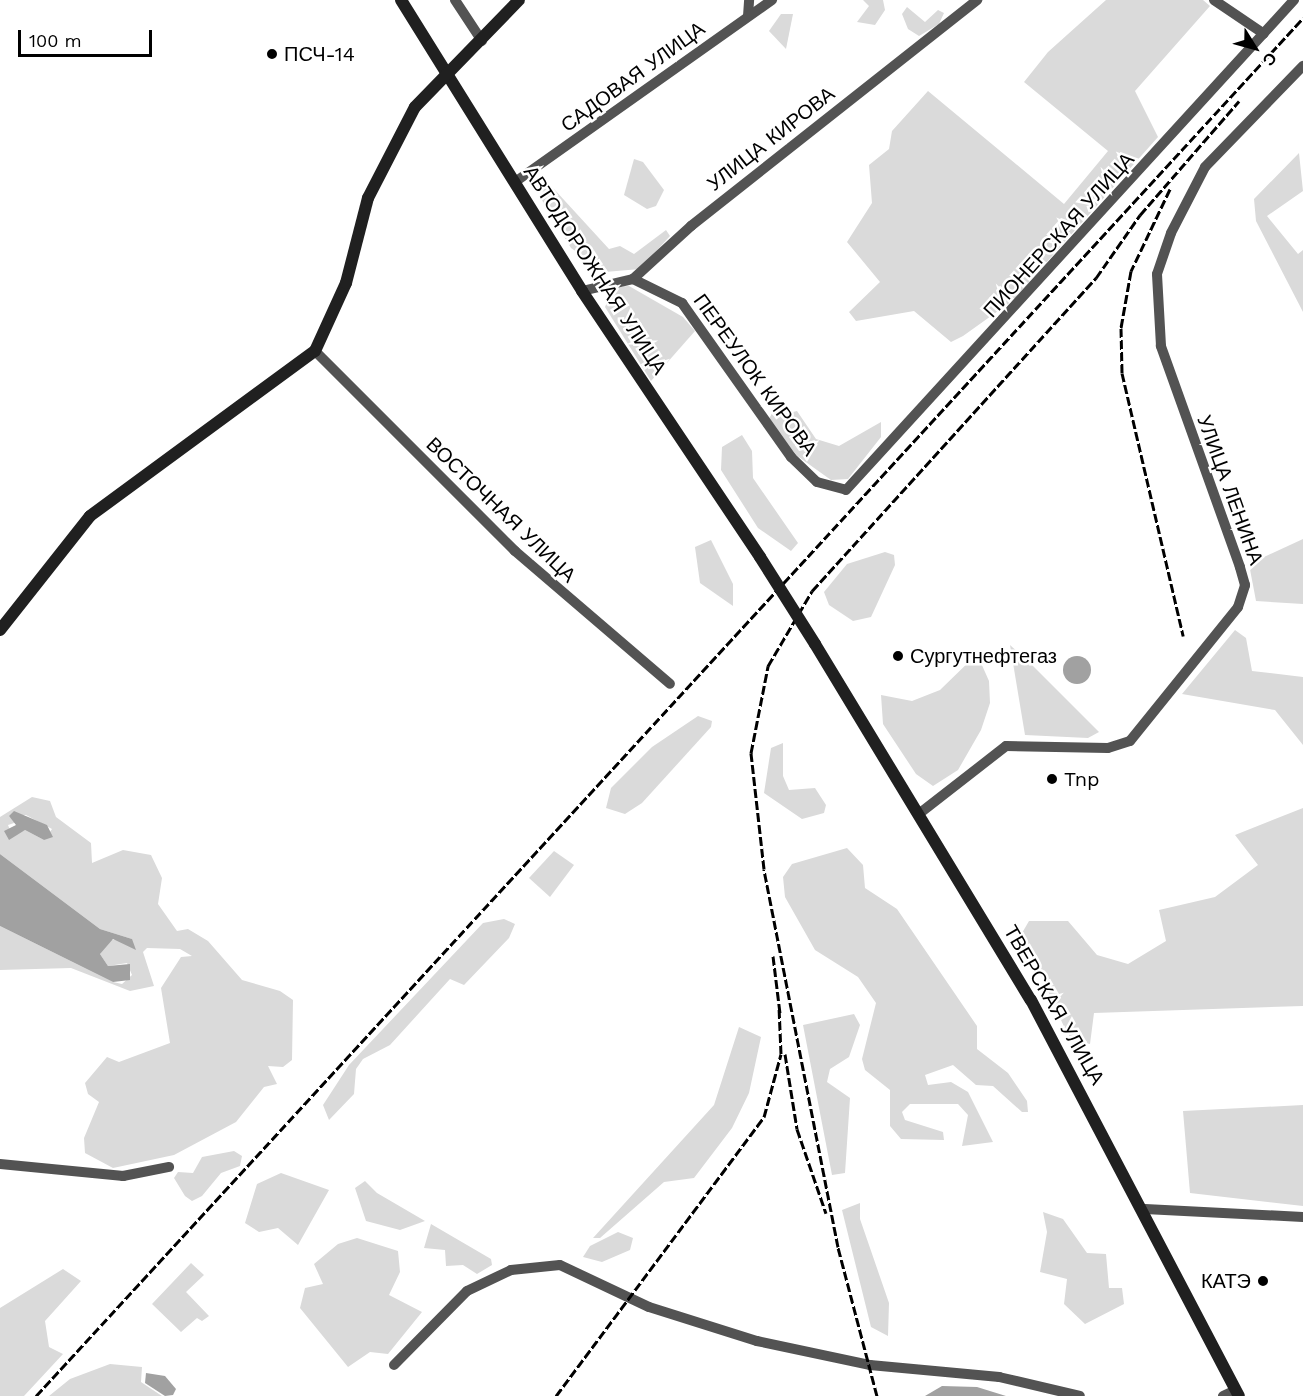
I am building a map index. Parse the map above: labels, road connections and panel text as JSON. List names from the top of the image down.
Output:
{
  "streets": {
    "main road": ["АВТОДОРОЖНАЯ УЛИЦА", "ТВЕРСКАЯ УЛИЦА"],
    "street": [
      "САДОВАЯ УЛИЦА",
      "УЛИЦА КИРОВА",
      "ПИОНЕРСКАЯ УЛИЦА",
      "ПЕРЕУЛОК КИРОВА",
      "УЛИЦА ЛЕНИНА",
      "ВОСТОЧНАЯ УЛИЦА"
    ]
  },
  "crossings": [
    ["САДОВАЯ УЛИЦА", "АВТОДОРОЖНАЯ УЛИЦА"],
    ["УЛИЦА КИРОВА", "АВТОДОРОЖНАЯ УЛИЦА"],
    ["УЛИЦА КИРОВА", "ПЕРЕУЛОК КИРОВА"],
    ["ПИОНЕРСКАЯ УЛИЦА", "ПЕРЕУЛОК КИРОВА"],
    ["АВТОДОРОЖНАЯ УЛИЦА", "ТВЕРСКАЯ УЛИЦА"],
    ["УЛИЦА ЛЕНИНА", "ТВЕРСКАЯ УЛИЦА"]
  ],
  "places": [
    "ПСЧ-14",
    "Сургутнефтегаз",
    "Tnp",
    "КАТЭ"
  ],
  "scale_bar": "100 m",
  "north": "bottom right"
}
